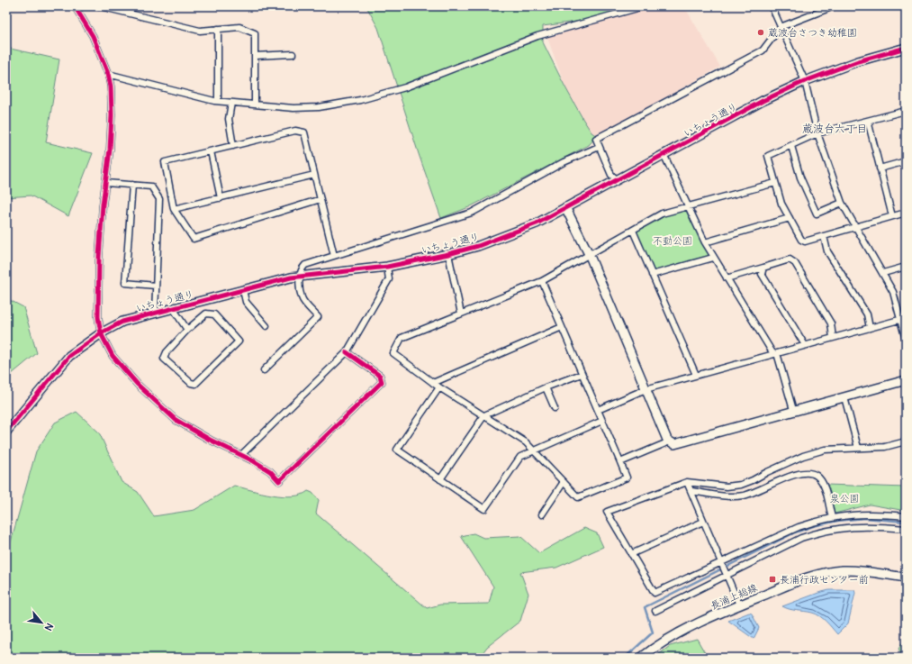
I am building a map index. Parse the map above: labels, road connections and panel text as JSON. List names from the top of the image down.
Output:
{
  "streets": {
    "street": ["いちょう通り", "長浦上総線"]
  },
  "districts": ["蔵波台六丁目"],
  "parks": ["不動公園", "泉公園"],
  "places": {
    "other": ["蔵波台さつき幼稚園"],
    "transit": ["長浦行政センター前"]
  },
  "north": "bottom right"
}
